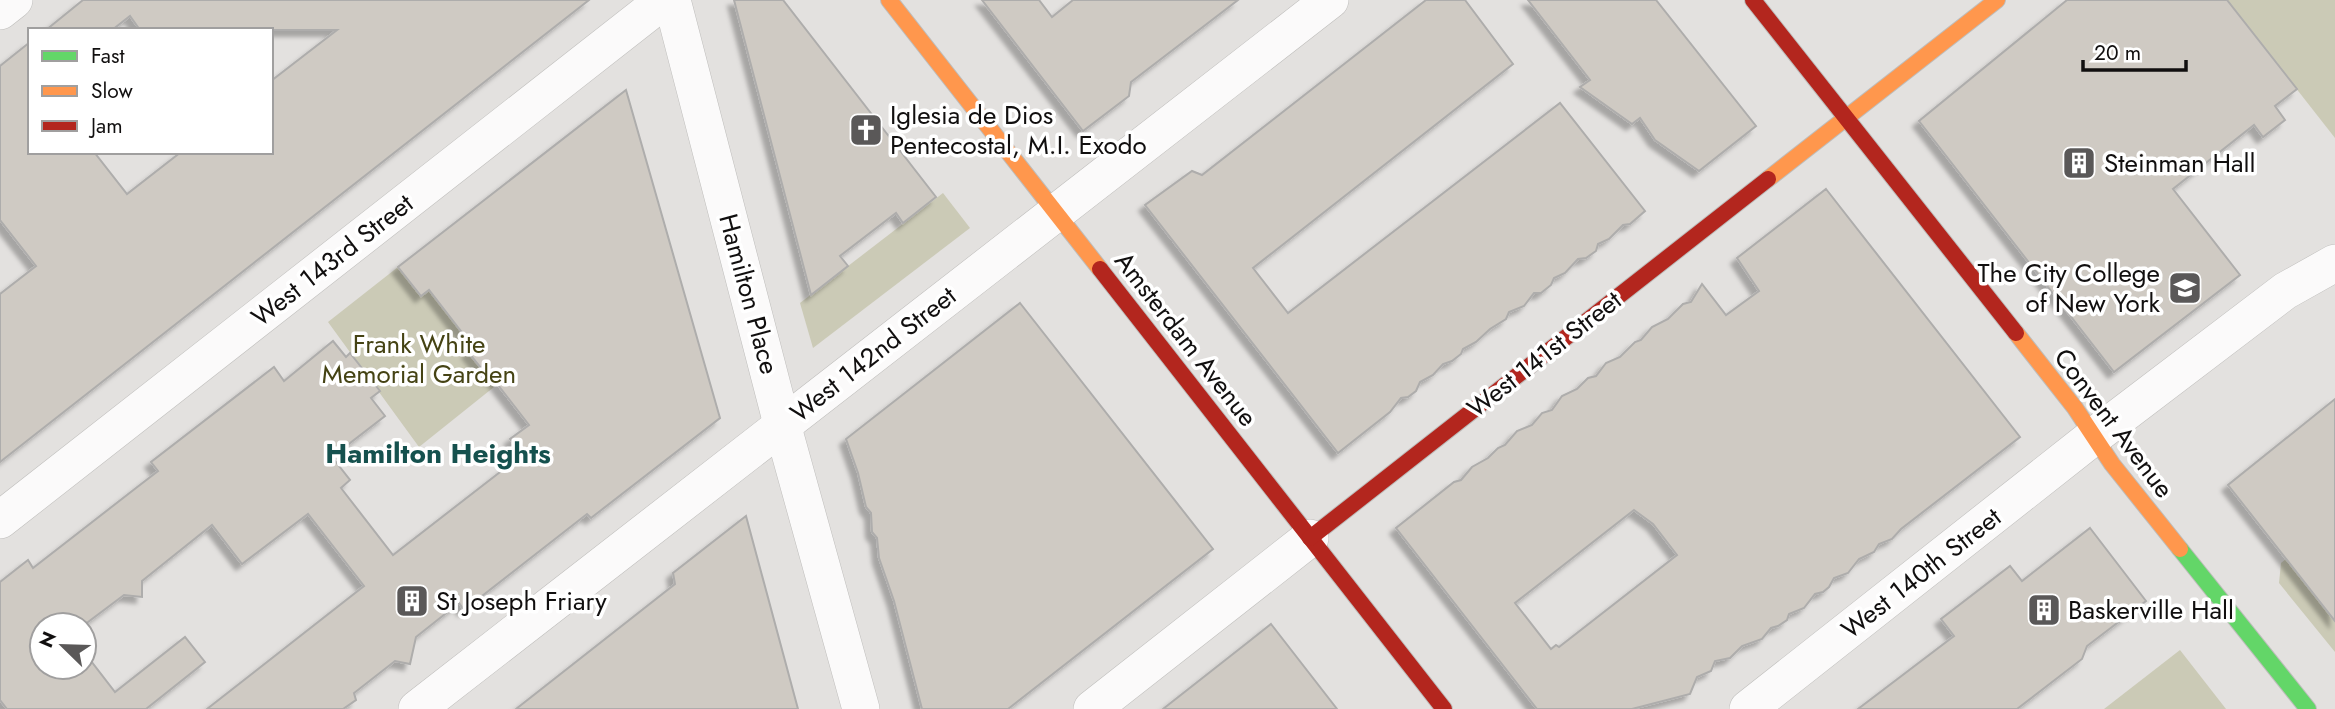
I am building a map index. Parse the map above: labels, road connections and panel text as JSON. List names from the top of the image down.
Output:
{
  "streets": {
    "street": [
      "West 143rd Street",
      "Hamilton Place",
      "Amsterdam Avenue",
      "West 142nd Street",
      "West 141st Street",
      "Convent Avenue",
      "West 140th Street"
    ]
  },
  "crossings": [
    ["Hamilton Place", "West 142nd Street"],
    ["Amsterdam Avenue", "West 142nd Street"],
    ["Amsterdam Avenue", "West 141st Street"],
    ["West 141st Street", "Convent Avenue"],
    ["Convent Avenue", "West 140th Street"]
  ],
  "districts": ["Hamilton Heights"],
  "parks": ["Frank White Memorial Garden"],
  "places": {
    "church": ["Iglesia de Dios Pentecostal, M.I. Exodo"],
    "building": ["Steinman Hall", "St Joseph Friary", "Baskerville Hall"],
    "school or university": ["The City College of New York"]
  },
  "legend": ["Fast", "Slow", "Jam"],
  "scale_bar": "20 m",
  "north": "top left"
}
